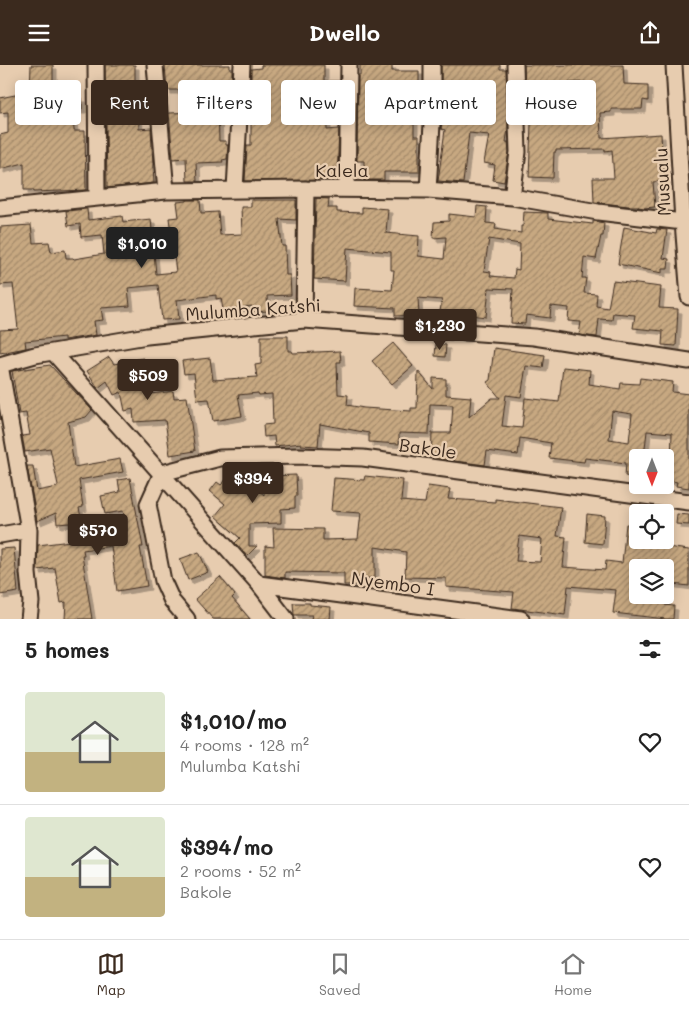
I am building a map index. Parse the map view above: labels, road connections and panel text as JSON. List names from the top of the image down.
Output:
{
  "streets": {
    "street": [
      "Kalela",
      "Musualu",
      "Mulumba Katshi",
      "Bakole",
      "Nyembo I"
    ]
  },
  "crossings": [
    ["Kalela", "Musualu"]
  ],
  "north": "bottom",
  "page": {
    "header": "Dwello",
    "chip": [
      "Buy",
      "Rent",
      "Filters",
      "New",
      "Apartment",
      "House"
    ],
    "price": [
      "$1,010",
      "$1,230",
      "$509",
      "$394",
      "$570"
    ],
    "heading": "5 homes",
    "list": [
      {
        "name": "$1,010/mo",
        "note": "4 rooms · 128 m² · Mulumba Katshi"
      },
      {
        "name": "$394/mo",
        "note": "2 rooms · 52 m² · Bakole"
      }
    ],
    "tabs": ["Map", "Saved", "Home"]
  }
}
